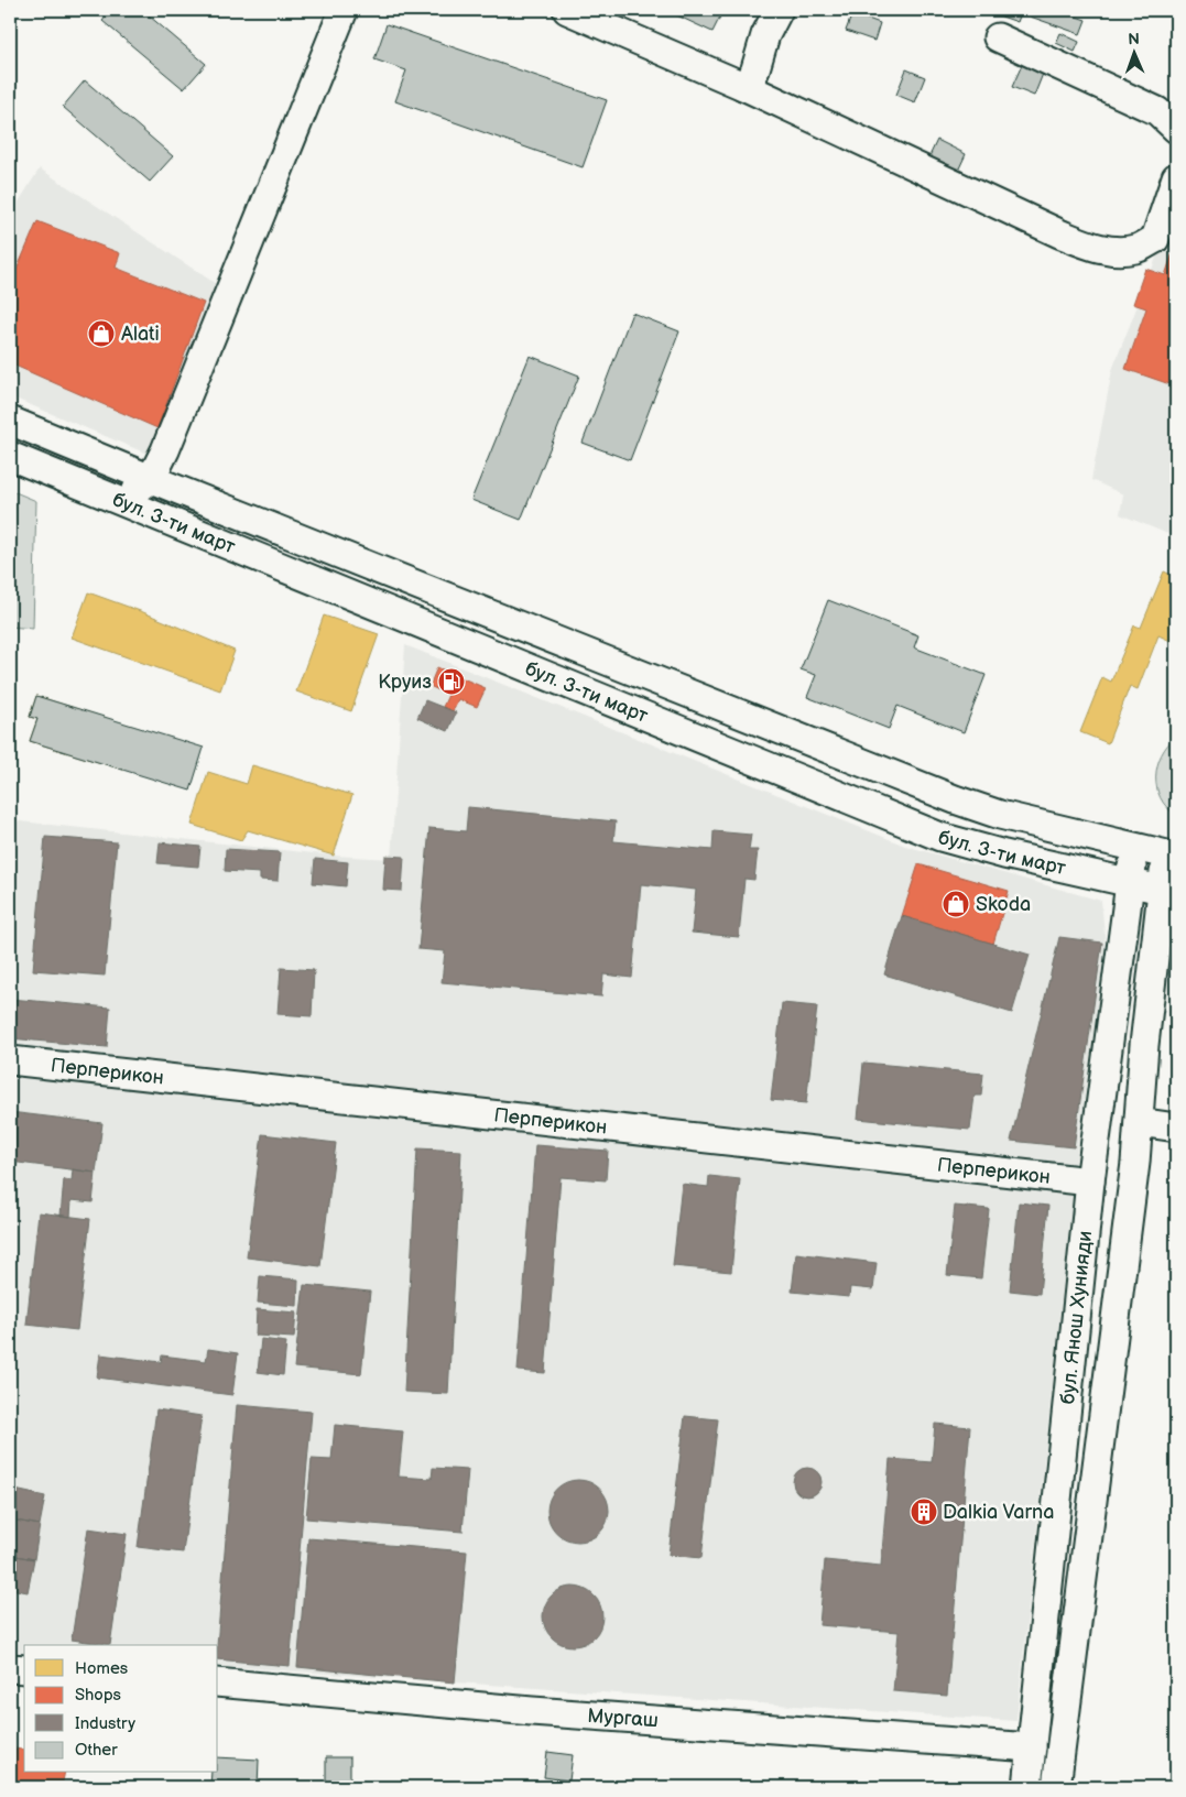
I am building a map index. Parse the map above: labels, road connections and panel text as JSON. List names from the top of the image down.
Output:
{
  "streets": {
    "street": [
      "бул. 3-ти март",
      "Перперикон",
      "бул. Янош Хунияди",
      "Мургаш"
    ]
  },
  "crossings": [
    ["бул. 3-ти март", "бул. Янош Хунияди"],
    ["Перперикон", "бул. Янош Хунияди"],
    ["бул. Янош Хунияди", "Мургаш"]
  ],
  "places": {
    "shop": ["Alati", "Skoda"],
    "fuel station": ["Круиз"],
    "building": ["Dalkia Varna"]
  },
  "legend": [
    "Homes",
    "Shops",
    "Industry",
    "Other"
  ],
  "north": "top"
}
